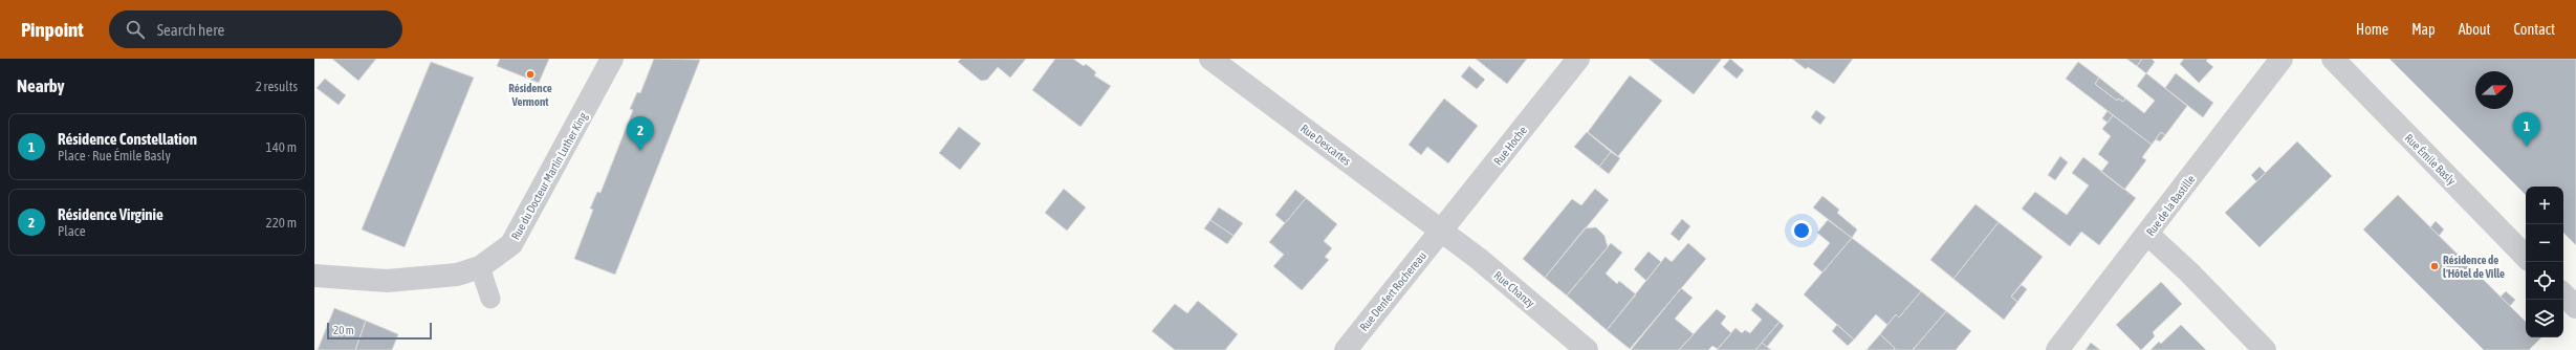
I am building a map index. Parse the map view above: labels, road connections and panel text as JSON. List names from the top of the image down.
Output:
{
  "streets": {
    "street": [
      "Rue Descartes",
      "Rue Hoche",
      "Rue Émile Basly",
      "Rue du Docteur Martin Luther King",
      "Rue de la Bastille",
      "Rue Chanzy",
      "Rue Denfert Rochereau"
    ]
  },
  "crossings": [
    ["Rue Descartes", "Rue Hoche"],
    ["Rue Descartes", "Rue Chanzy"],
    ["Rue Descartes", "Rue Denfert Rochereau"],
    ["Rue Hoche", "Rue Chanzy"],
    ["Rue Hoche", "Rue Denfert Rochereau"],
    ["Rue Chanzy", "Rue Denfert Rochereau"]
  ],
  "places": ["Résidence Vermont", "Résidence de l'Hôtel de Ville"],
  "scale_bar": "20 m",
  "north": "right",
  "page": {
    "header": "Pinpoint",
    "search": "Search here",
    "nav": [
      "Home",
      "Map",
      "About",
      "Contact"
    ],
    "heading": ["Nearby", "2 results"],
    "pins": ["1", "2"],
    "list": [
      {
        "mark": "1",
        "name": "Résidence Constellation",
        "note": "Place · Rue Émile Basly",
        "value": "140 m"
      },
      {
        "mark": "2",
        "name": "Résidence Virginie",
        "note": "Place",
        "value": "220 m"
      }
    ],
    "map_buttons": ["+", "−"],
    "scale": "20 m"
  }
}
